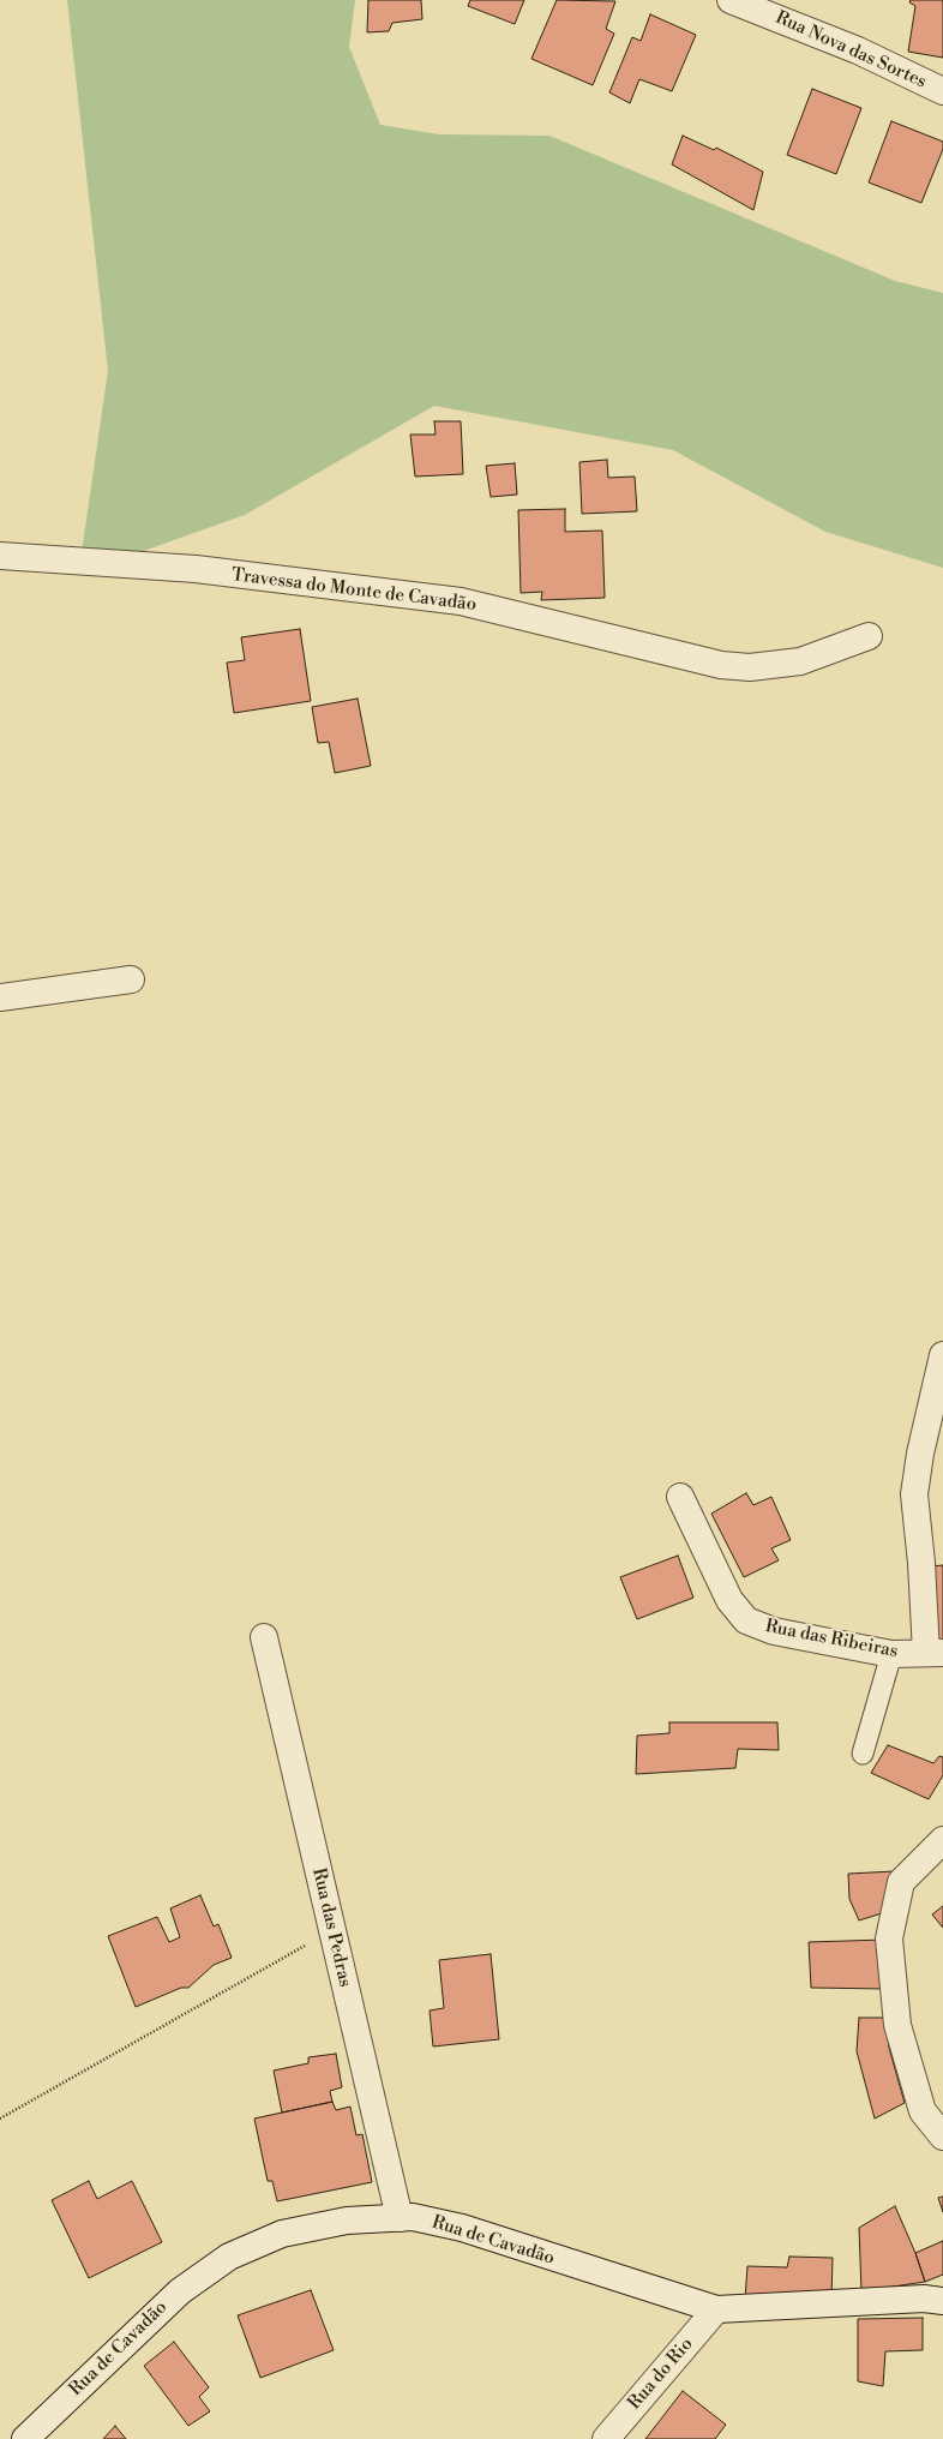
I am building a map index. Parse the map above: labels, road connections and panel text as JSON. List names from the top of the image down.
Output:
{
  "streets": {
    "street": [
      "Rua Nova das Sortes",
      "Travessa do Monte de Cavadão",
      "Rua das Ribeiras",
      "Rua das Pedras",
      "Rua de Cavadão",
      "Rua do Rio"
    ]
  },
  "crossings": [
    ["Rua das Pedras", "Rua de Cavadão"],
    ["Rua de Cavadão", "Rua do Rio"]
  ]
}
